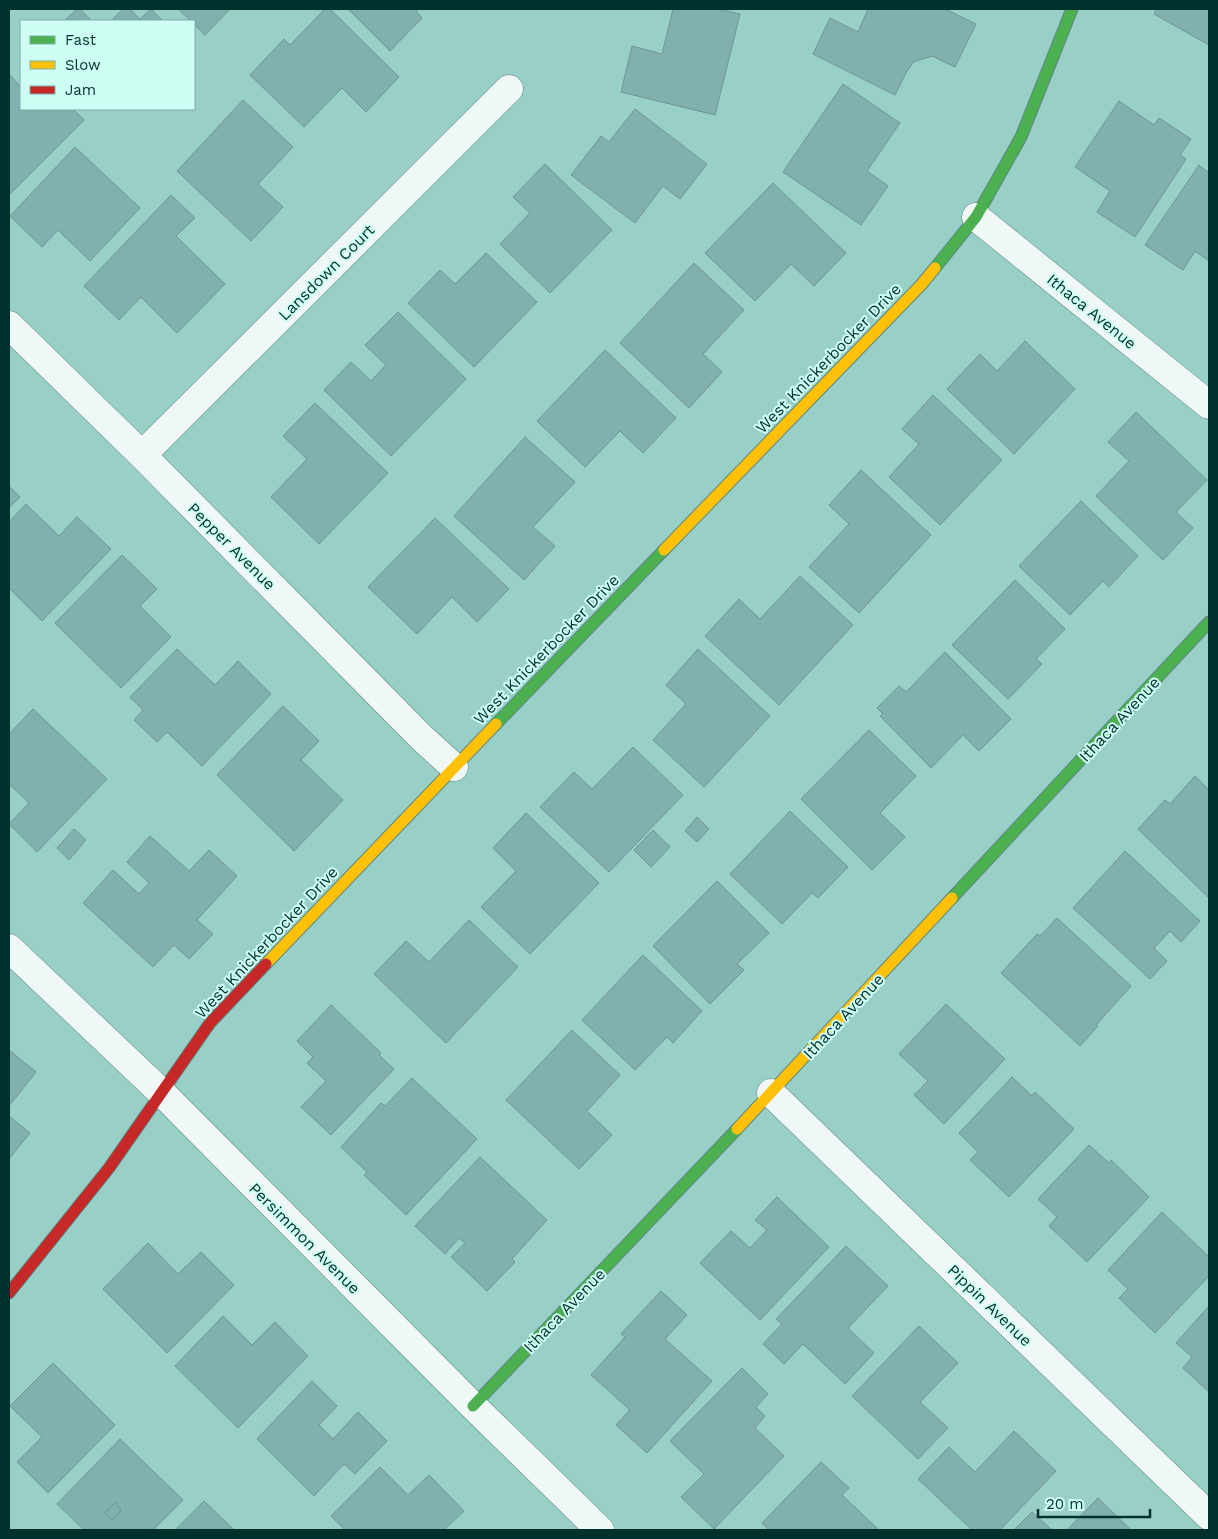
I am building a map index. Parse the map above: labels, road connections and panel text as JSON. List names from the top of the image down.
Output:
{
  "streets": {
    "street": [
      "Lansdown Court",
      "Ithaca Avenue",
      "West Knickerbocker Drive",
      "Pepper Avenue",
      "Persimmon Avenue",
      "Pippin Avenue"
    ]
  },
  "crossings": [
    ["Lansdown Court", "Pepper Avenue"],
    ["Ithaca Avenue", "West Knickerbocker Drive"],
    ["Ithaca Avenue", "Persimmon Avenue"],
    ["Ithaca Avenue", "Pippin Avenue"],
    ["West Knickerbocker Drive", "Pepper Avenue"],
    ["West Knickerbocker Drive", "Persimmon Avenue"]
  ],
  "legend": ["Fast", "Slow", "Jam"],
  "scale_bar": "20 m"
}
